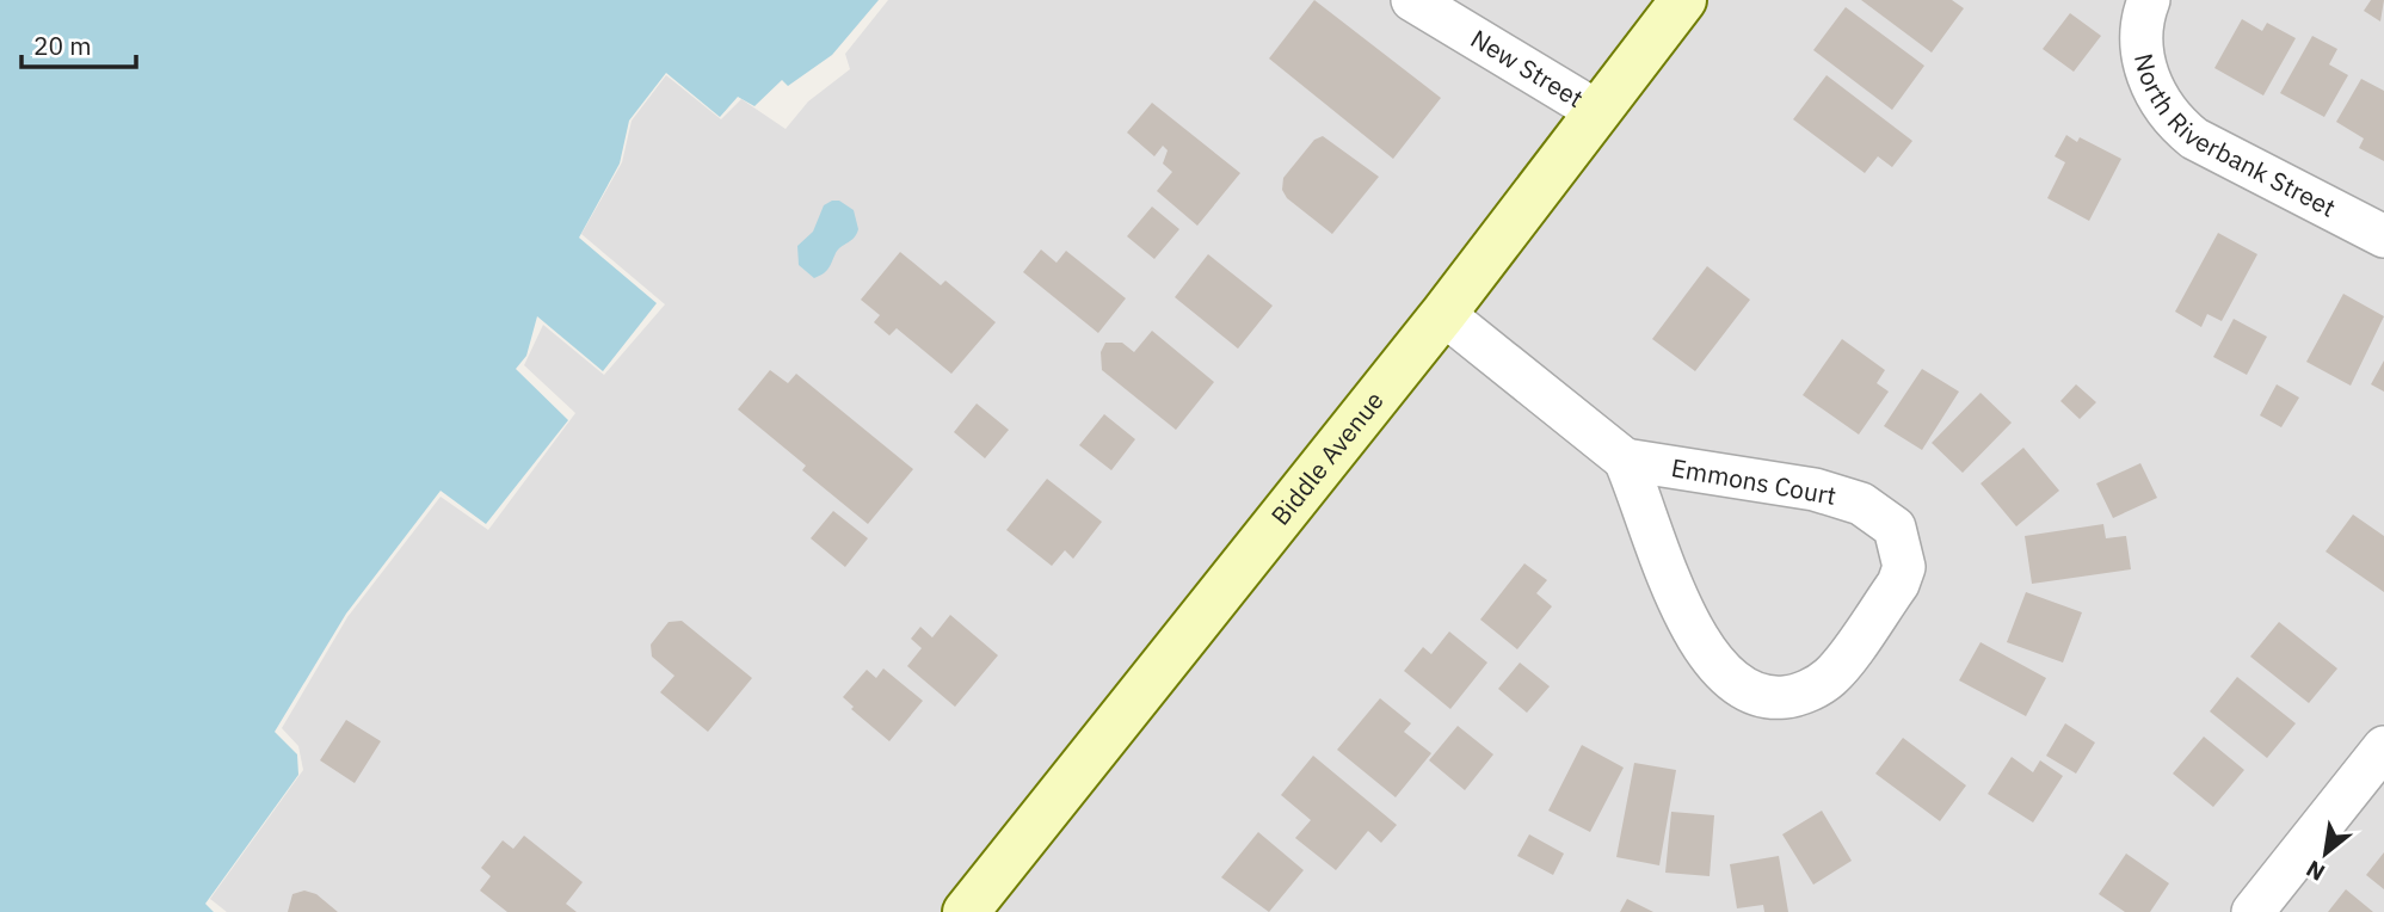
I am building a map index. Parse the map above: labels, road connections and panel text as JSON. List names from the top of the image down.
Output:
{
  "streets": {
    "main road": ["Biddle Avenue"],
    "street": ["New Street", "North Riverbank Street", "Emmons Court"]
  },
  "crossings": [
    ["New Street", "Biddle Avenue"],
    ["Biddle Avenue", "Emmons Court"]
  ],
  "scale_bar": "20 m",
  "north": "bottom left"
}
